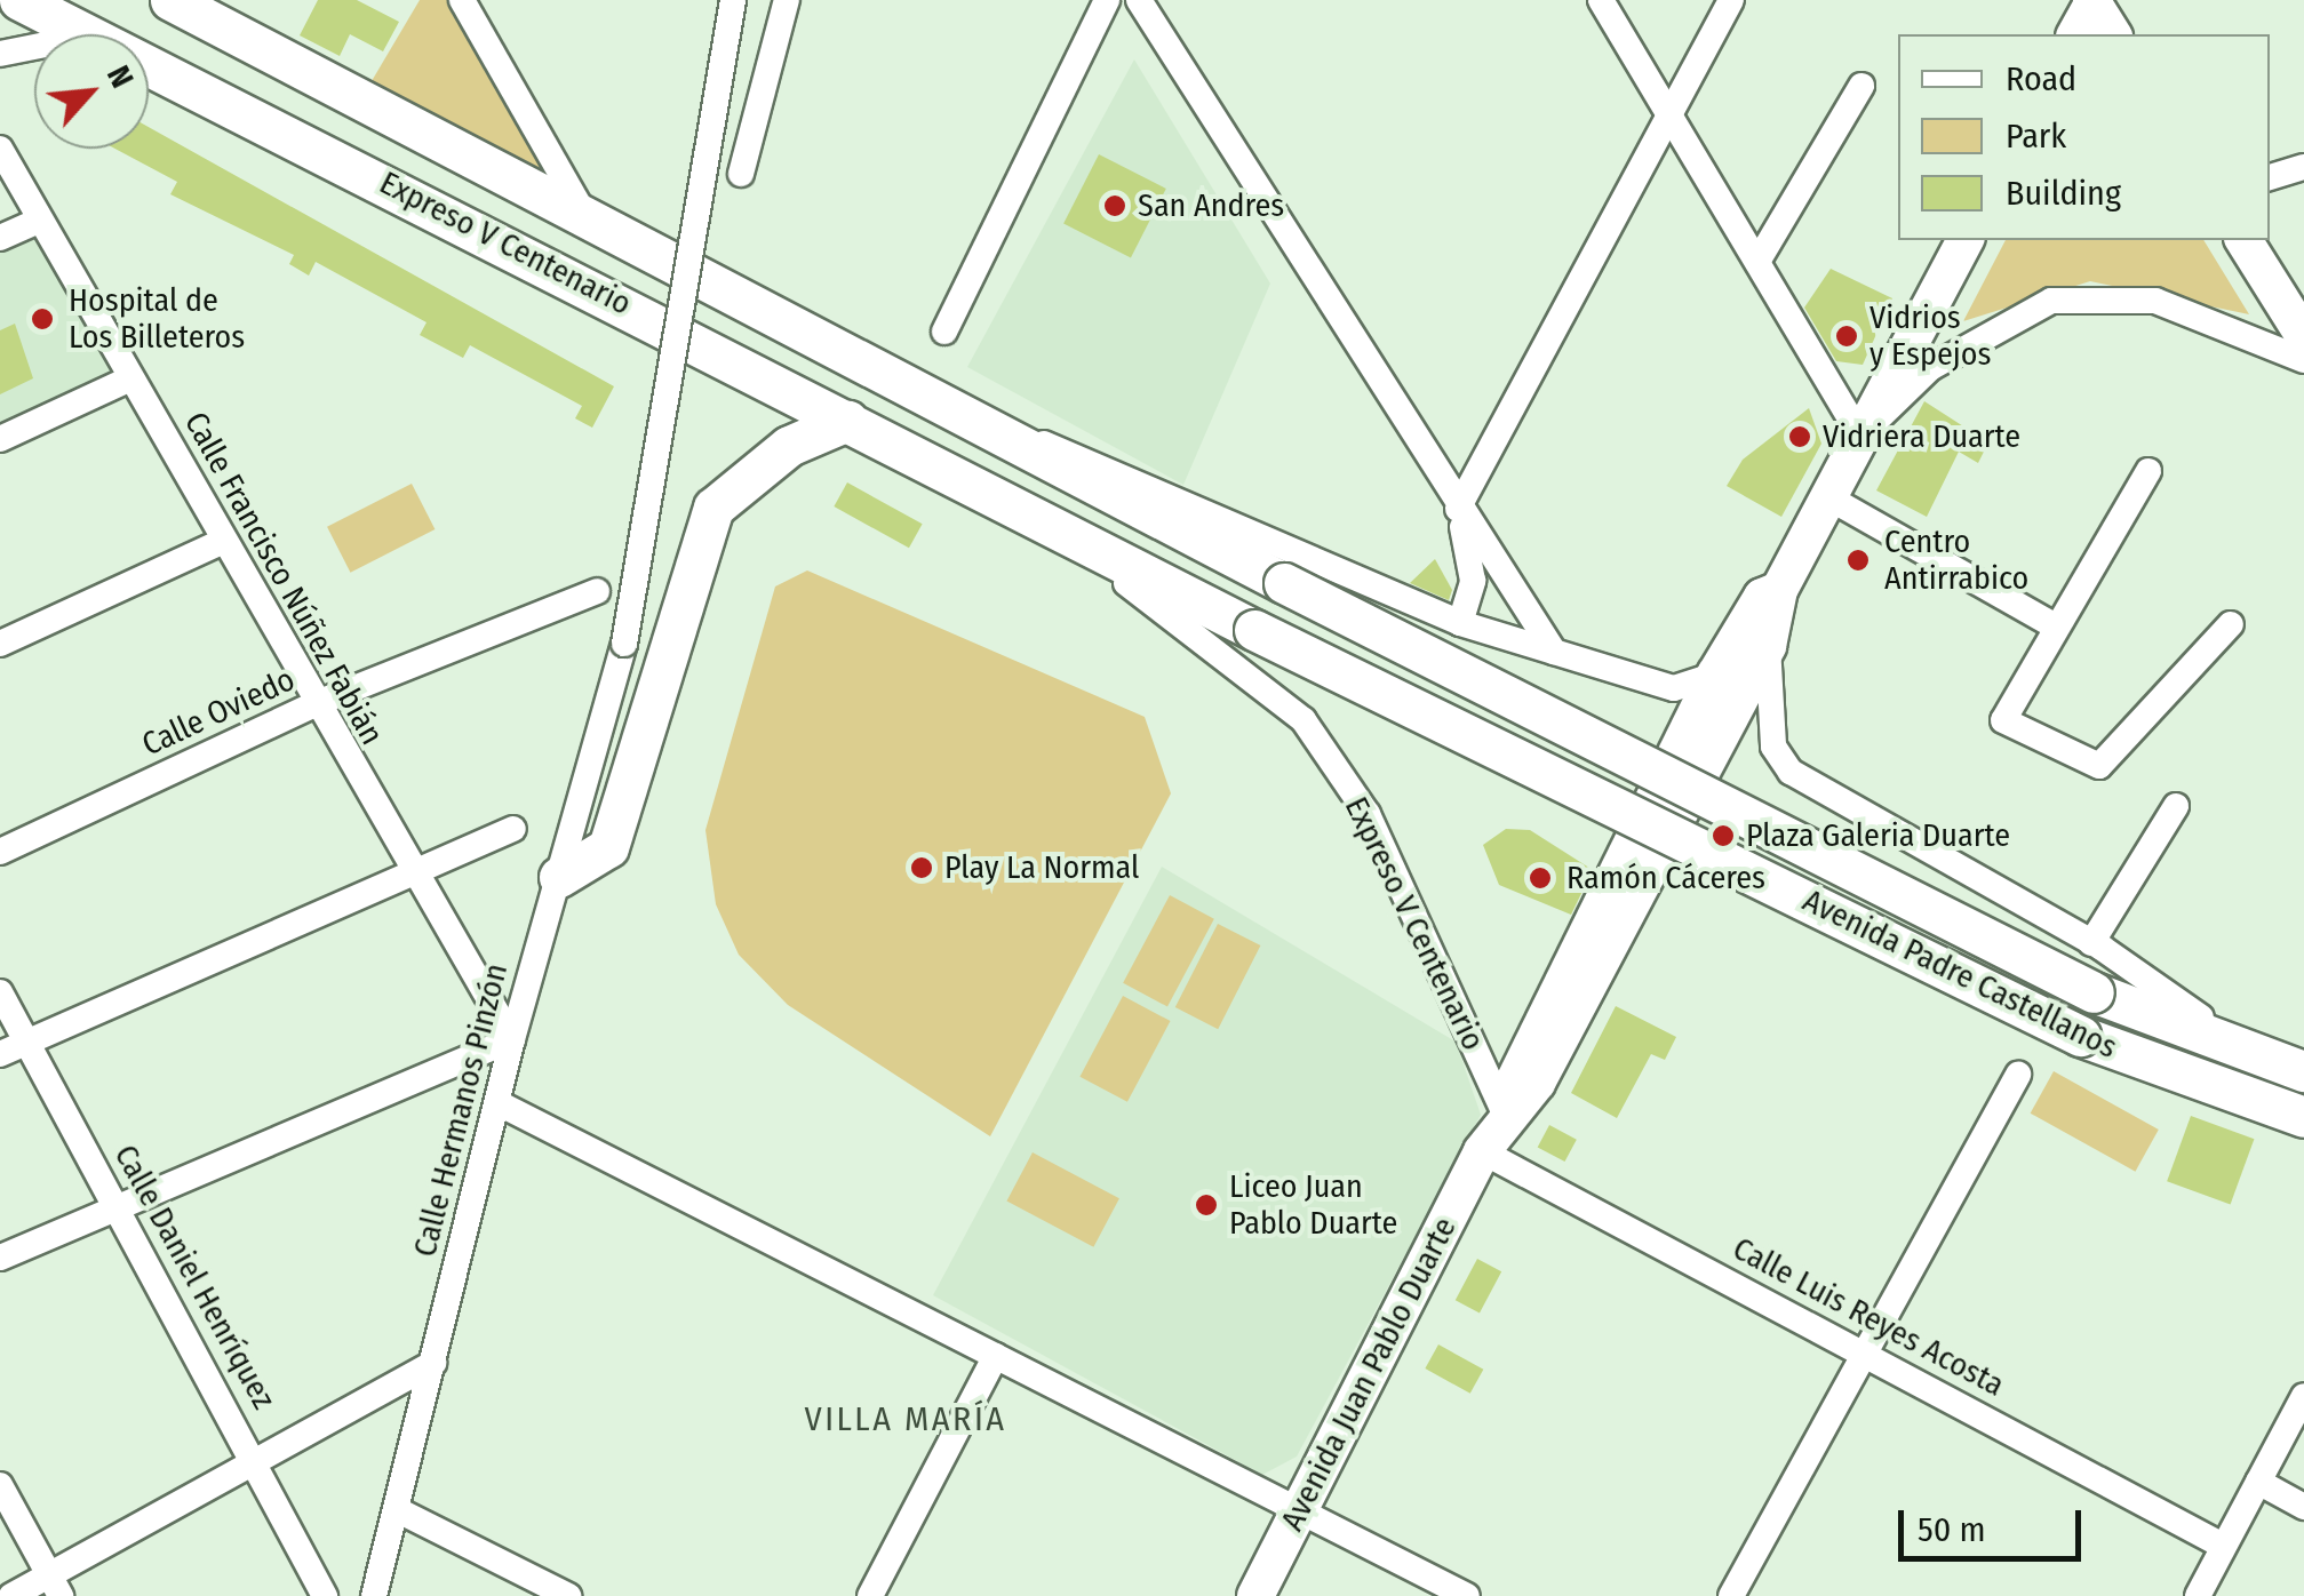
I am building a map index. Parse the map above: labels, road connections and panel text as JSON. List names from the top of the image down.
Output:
{
  "streets": {
    "main road": ["Expreso V Centenario", "Avenida Padre Castellanos", "Avenida Juan Pablo Duarte"],
    "street": [
      "Calle Francisco Núñez Fabián",
      "Calle Oviedo",
      "Calle Hermanos Pinzón",
      "Calle Daniel Henríquez",
      "Calle Luis Reyes Acosta"
    ]
  },
  "crossings": [
    ["Expreso V Centenario", "Avenida Padre Castellanos"],
    ["Expreso V Centenario", "Avenida Juan Pablo Duarte"],
    ["Calle Francisco Núñez Fabián", "Calle Oviedo"],
    ["Calle Francisco Núñez Fabián", "Calle Hermanos Pinzón"],
    ["Calle Luis Reyes Acosta", "Avenida Juan Pablo Duarte"]
  ],
  "districts": ["VILLA MARÍA"],
  "places": [
    "San Andres",
    "Hospital de Los Billeteros",
    "Vidrios y Espejos",
    "Vidriera Duarte",
    "Centro Antirrabico",
    "Plaza Galeria Duarte",
    "Play La Normal",
    "Ramón Cáceres",
    "Liceo Juan Pablo Duarte"
  ],
  "legend": ["Road", "Park", "Building"],
  "scale_bar": "50 m",
  "north": "top right"
}
